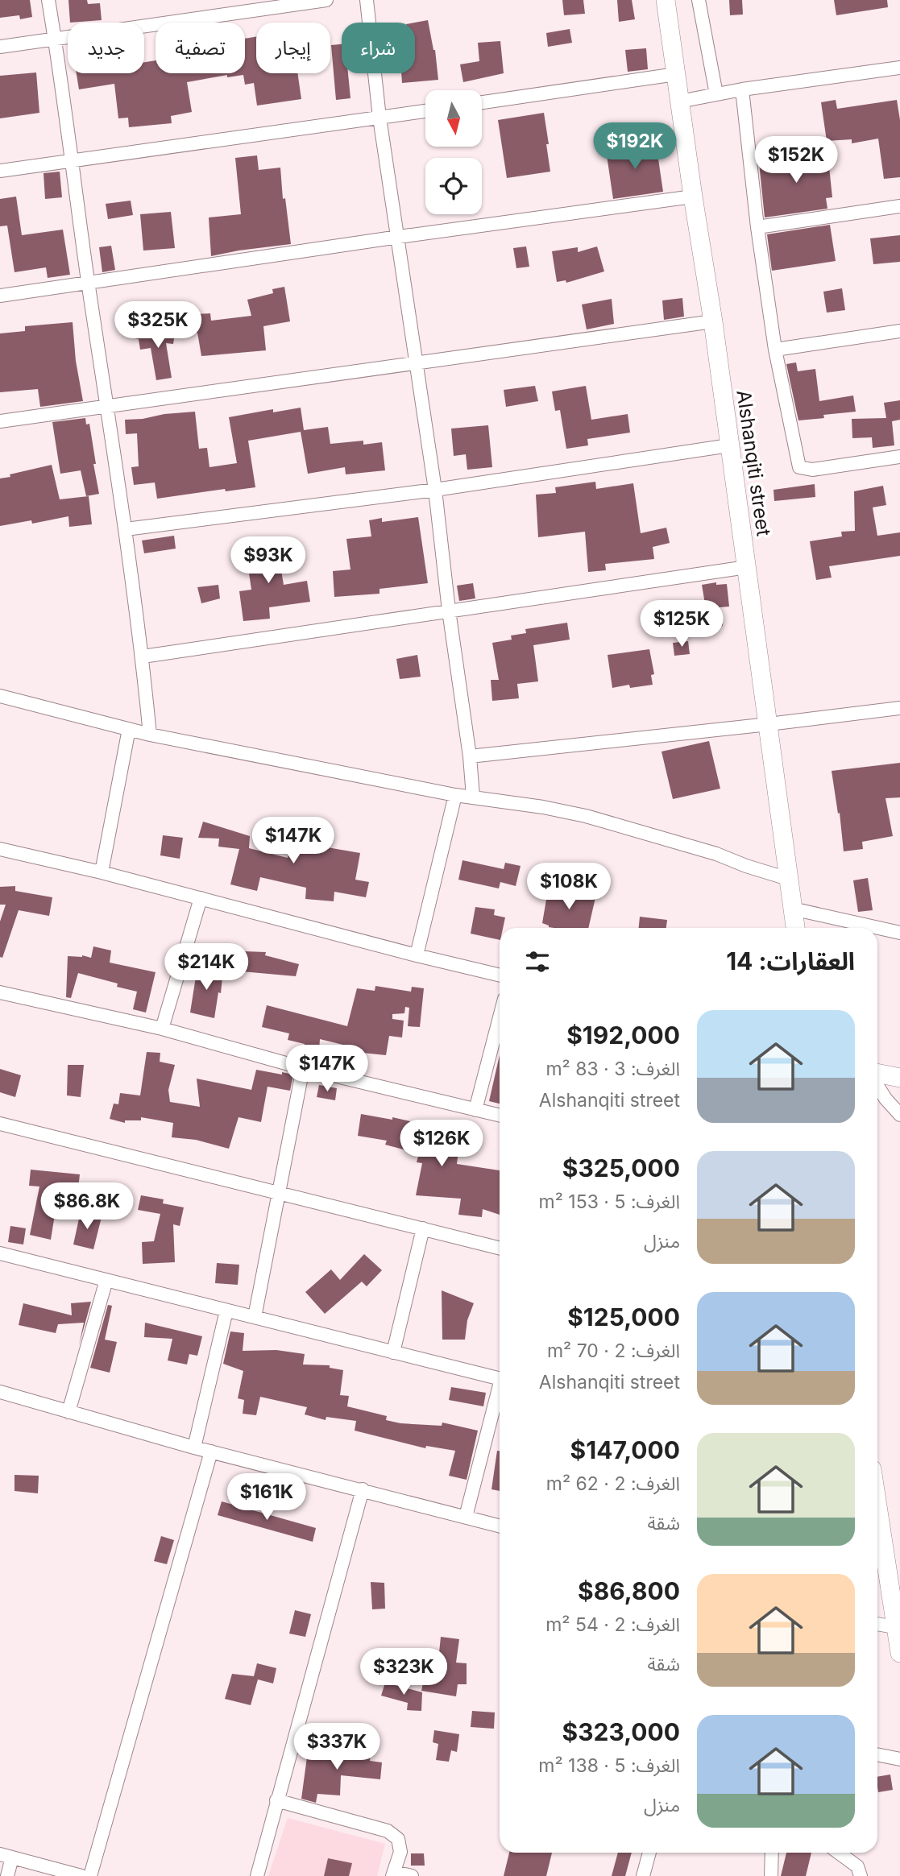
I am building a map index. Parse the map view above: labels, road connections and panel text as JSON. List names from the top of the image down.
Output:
{
  "streets": {
    "street": ["Alshanqiti street"]
  },
  "north": "bottom",
  "page": {
    "chip": [
      "شراء",
      "إيجار",
      "تصفية",
      "جديد"
    ],
    "price": [
      "$192K",
      "$152K",
      "$325K",
      "$93K",
      "$125K",
      "$147K",
      "$108K",
      "$214K",
      "$147K",
      "$126K",
      "$86.8K",
      "$161K",
      "$323K",
      "$337K"
    ],
    "heading": "العقارات: 14",
    "list": [
      {
        "name": "$192,000",
        "note": "الغرف: 3 · 83 m² · Alshanqiti street"
      },
      {
        "name": "$325,000",
        "note": "الغرف: 5 · 153 m² · منزل"
      },
      {
        "name": "$125,000",
        "note": "الغرف: 2 · 70 m² · Alshanqiti street"
      },
      {
        "name": "$147,000",
        "note": "الغرف: 2 · 62 m² · شقة"
      },
      {
        "name": "$86,800",
        "note": "الغرف: 2 · 54 m² · شقة"
      },
      {
        "name": "$323,000",
        "note": "الغرف: 5 · 138 m² · منزل"
      }
    ]
  }
}
